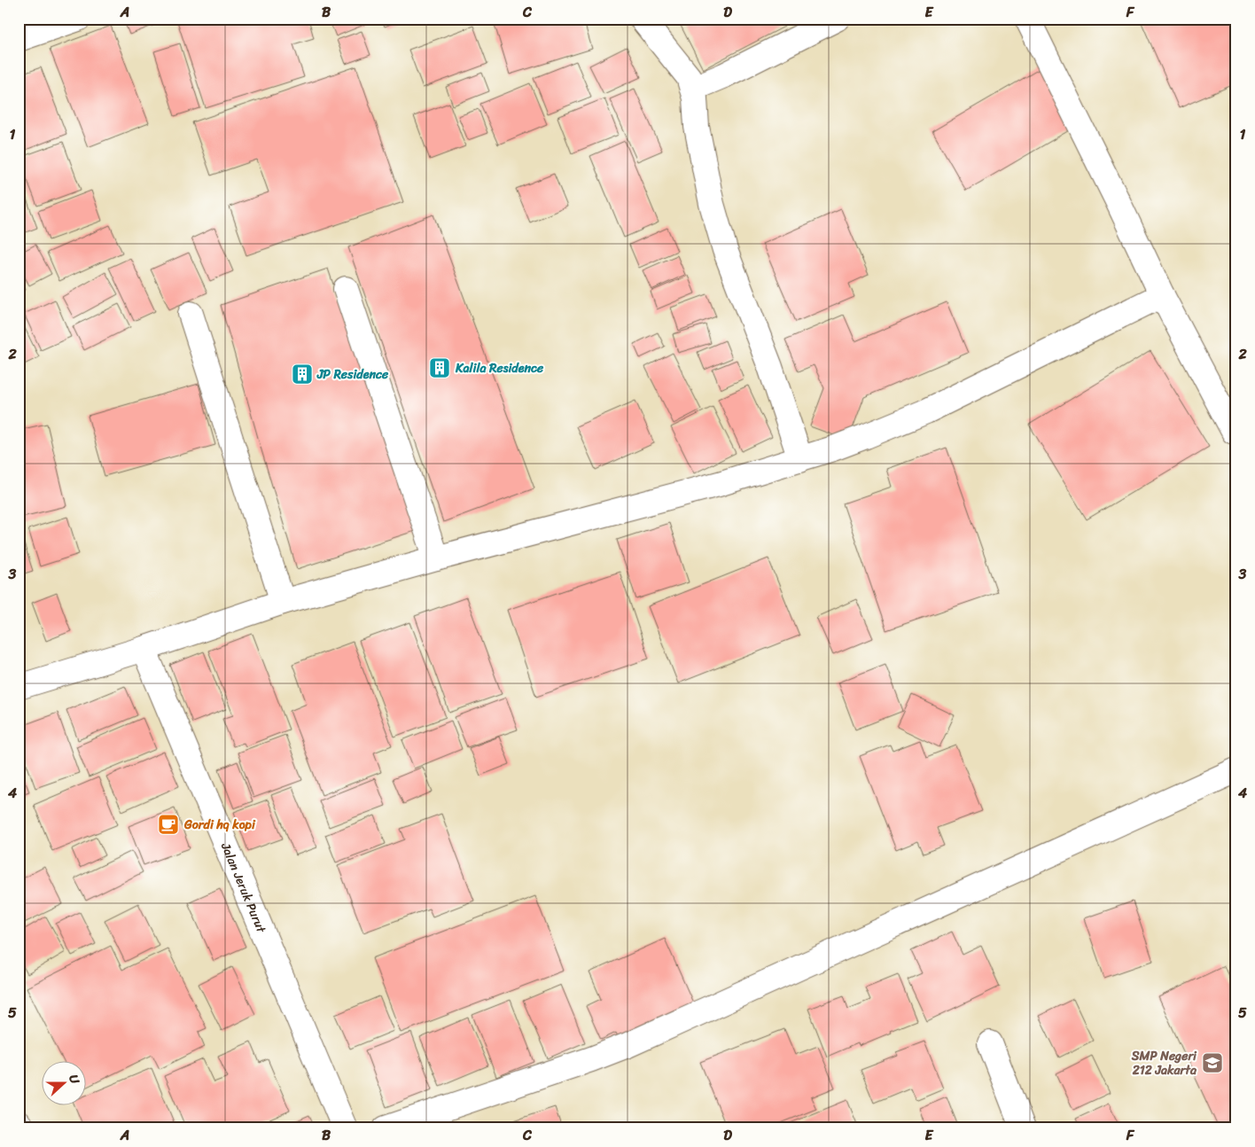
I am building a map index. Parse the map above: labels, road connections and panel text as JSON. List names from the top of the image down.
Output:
{
  "streets": {
    "street": ["Jalan Jeruk Purut"]
  },
  "places": {
    "building": ["Kalila Residence", "JP Residence"],
    "cafe": ["Gordi hq kopi"],
    "school or university": ["SMP Negeri 212 Jakarta"]
  },
  "north": "right",
  "grid": {
    "columns": [
      "A",
      "B",
      "C",
      "D",
      "E",
      "F"
    ],
    "rows": [
      "1",
      "2",
      "3",
      "4",
      "5"
    ]
  }
}
